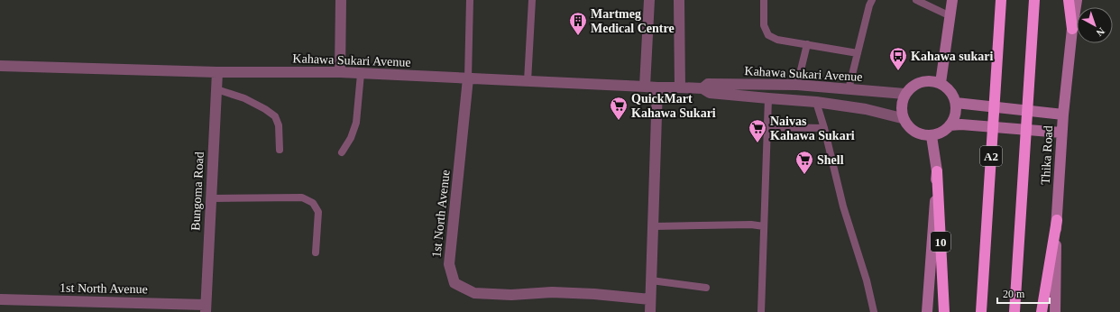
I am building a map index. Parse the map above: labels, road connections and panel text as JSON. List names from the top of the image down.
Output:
{
  "streets": {
    "highway": ["Thika Road", "A2", "10"],
    "street": ["Kahawa Sukari Avenue", "Bungoma Road", "1st North Avenue"]
  },
  "crossings": [
    ["Kahawa Sukari Avenue", "Bungoma Road"],
    ["Kahawa Sukari Avenue", "1st North Avenue"],
    ["Bungoma Road", "1st North Avenue"]
  ],
  "places": {
    "building": ["Martmeg Medical Centre"],
    "bus stop": ["Kahawa sukari"],
    "supermarket": ["QuickMart Kahawa Sukari", "Naivas Kahawa Sukari", "Shell"]
  },
  "scale_bar": "20 m",
  "north": "bottom right"
}
